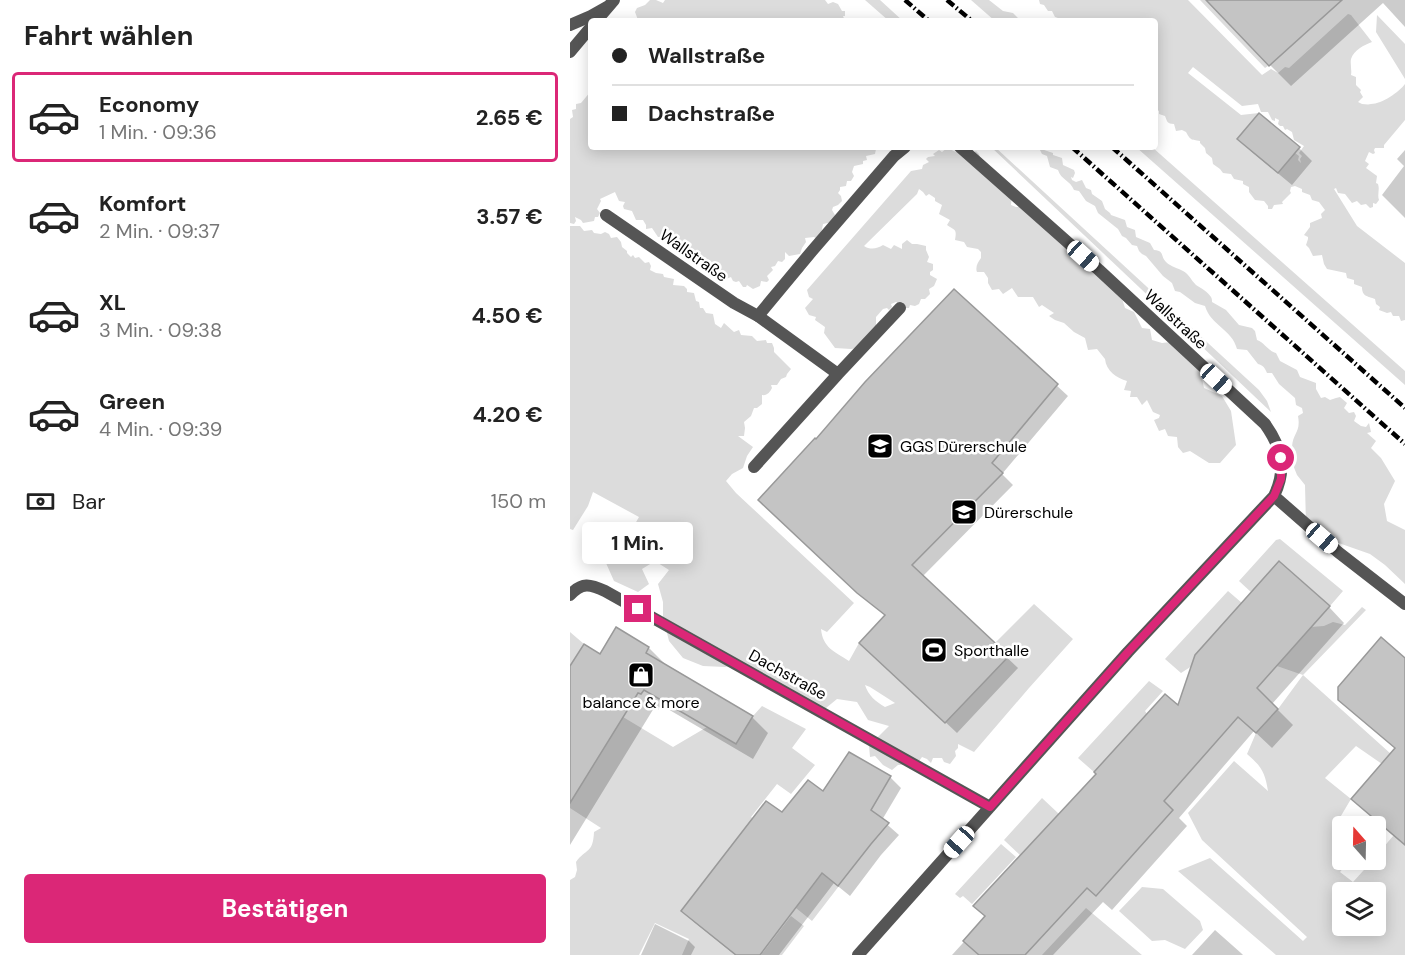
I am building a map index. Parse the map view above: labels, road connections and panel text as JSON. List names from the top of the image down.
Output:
{
  "streets": {
    "street": ["Wallstraße", "Dachstraße"]
  },
  "places": {
    "school or university": ["GGS Dürerschule", "Dürerschule"],
    "sports": ["Sporthalle"],
    "shop": ["balance & more"]
  },
  "north": "top",
  "page": {
    "heading": "Fahrt wählen",
    "banner": ["Wallstraße", "Dachstraße"],
    "list": [
      {
        "name": "Economy",
        "note": "1 Min. · 09:36",
        "value": "2.65 €"
      },
      {
        "name": "Komfort",
        "note": "2 Min. · 09:37",
        "value": "3.57 €"
      },
      {
        "name": "XL",
        "note": "3 Min. · 09:38",
        "value": "4.50 €"
      },
      {
        "name": "Green",
        "note": "4 Min. · 09:39",
        "value": "4.20 €"
      }
    ],
    "pay": ["Bar", "150 m"],
    "bubble": "1 Min.",
    "buttons": "Bestätigen"
  }
}
